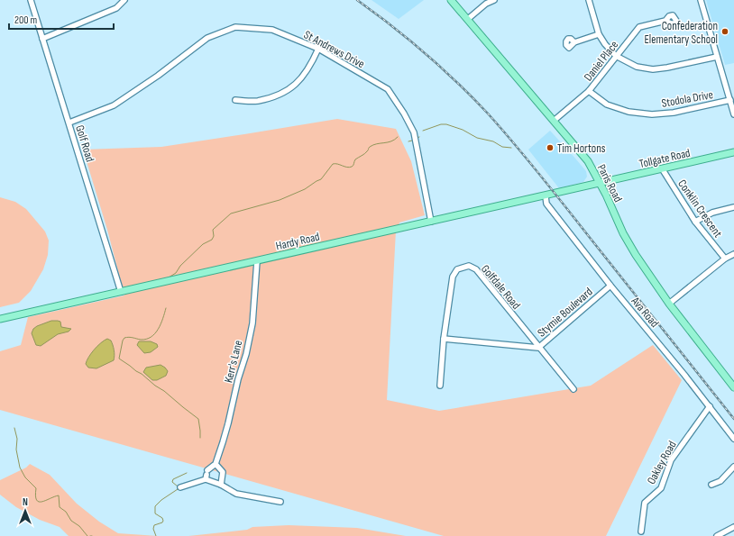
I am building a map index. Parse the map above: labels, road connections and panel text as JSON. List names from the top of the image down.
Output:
{
  "streets": {
    "main road": ["Tollgate Road", "Paris Road", "Hardy Road"],
    "street": [
      "St Andrews Drive",
      "Daniel Place",
      "Stodola Drive",
      "Golf Road",
      "Conklin Crescent",
      "Golfdale Road",
      "Stymie Boulevard",
      "Ava Road",
      "Kerr's Lane",
      "Oakley Road"
    ]
  },
  "crossings": [
    ["St Andrews Drive", "Golf Road"],
    ["St Andrews Drive", "Hardy Road"],
    ["Daniel Place", "Stodola Drive"],
    ["Daniel Place", "Paris Road"],
    ["Golf Road", "Hardy Road"],
    ["Tollgate Road", "Paris Road"],
    ["Tollgate Road", "Conklin Crescent"],
    ["Tollgate Road", "Hardy Road"],
    ["Paris Road", "Hardy Road"],
    ["Hardy Road", "Ava Road"],
    ["Hardy Road", "Kerr's Lane"],
    ["Golfdale Road", "Stymie Boulevard"],
    ["Stymie Boulevard", "Ava Road"],
    ["Ava Road", "Oakley Road"]
  ],
  "places": ["Confederation Elementary School", "Tim Hortons"],
  "scale_bar": "200 m",
  "north": "top"
}
